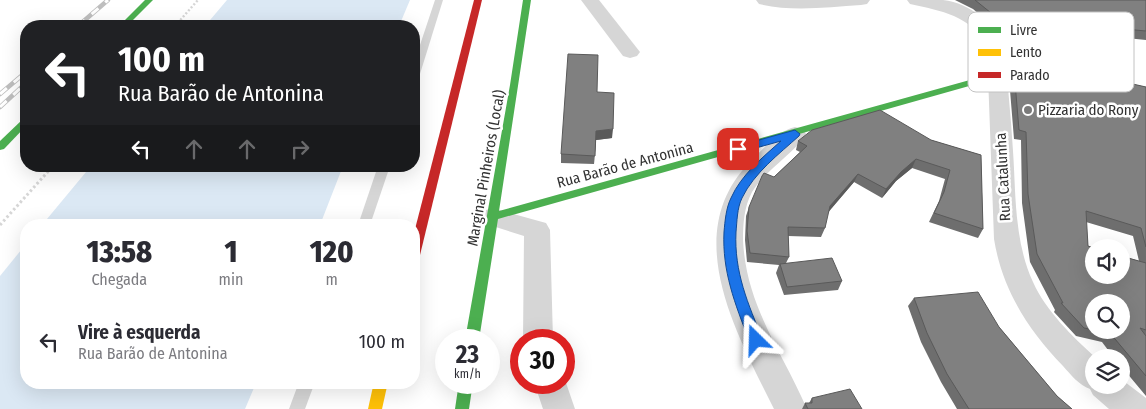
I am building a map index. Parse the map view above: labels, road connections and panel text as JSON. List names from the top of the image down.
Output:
{
  "streets": {
    "main road": ["Rua Barão de Antonina", "Marginal Pinheiros (Local)"],
    "street": ["Rua Catalunha"]
  },
  "crossings": [
    ["Rua Barão de Antonina", "Marginal Pinheiros (Local)"]
  ],
  "places": ["Pizzaria do Rony"],
  "legend": ["Livre", "Lento", "Parado"],
  "page": {
    "turn": ["100 m", "Rua Barão de Antonina"],
    "eta": [
      "13:58",
      "Chegada",
      "1",
      "min",
      "120",
      "m"
    ],
    "list": [
      {
        "name": "Vire à esquerda",
        "note": "Rua Barão de Antonina",
        "value": "100 m"
      }
    ],
    "speed": "23 km/h",
    "limit": "30"
  }
}
